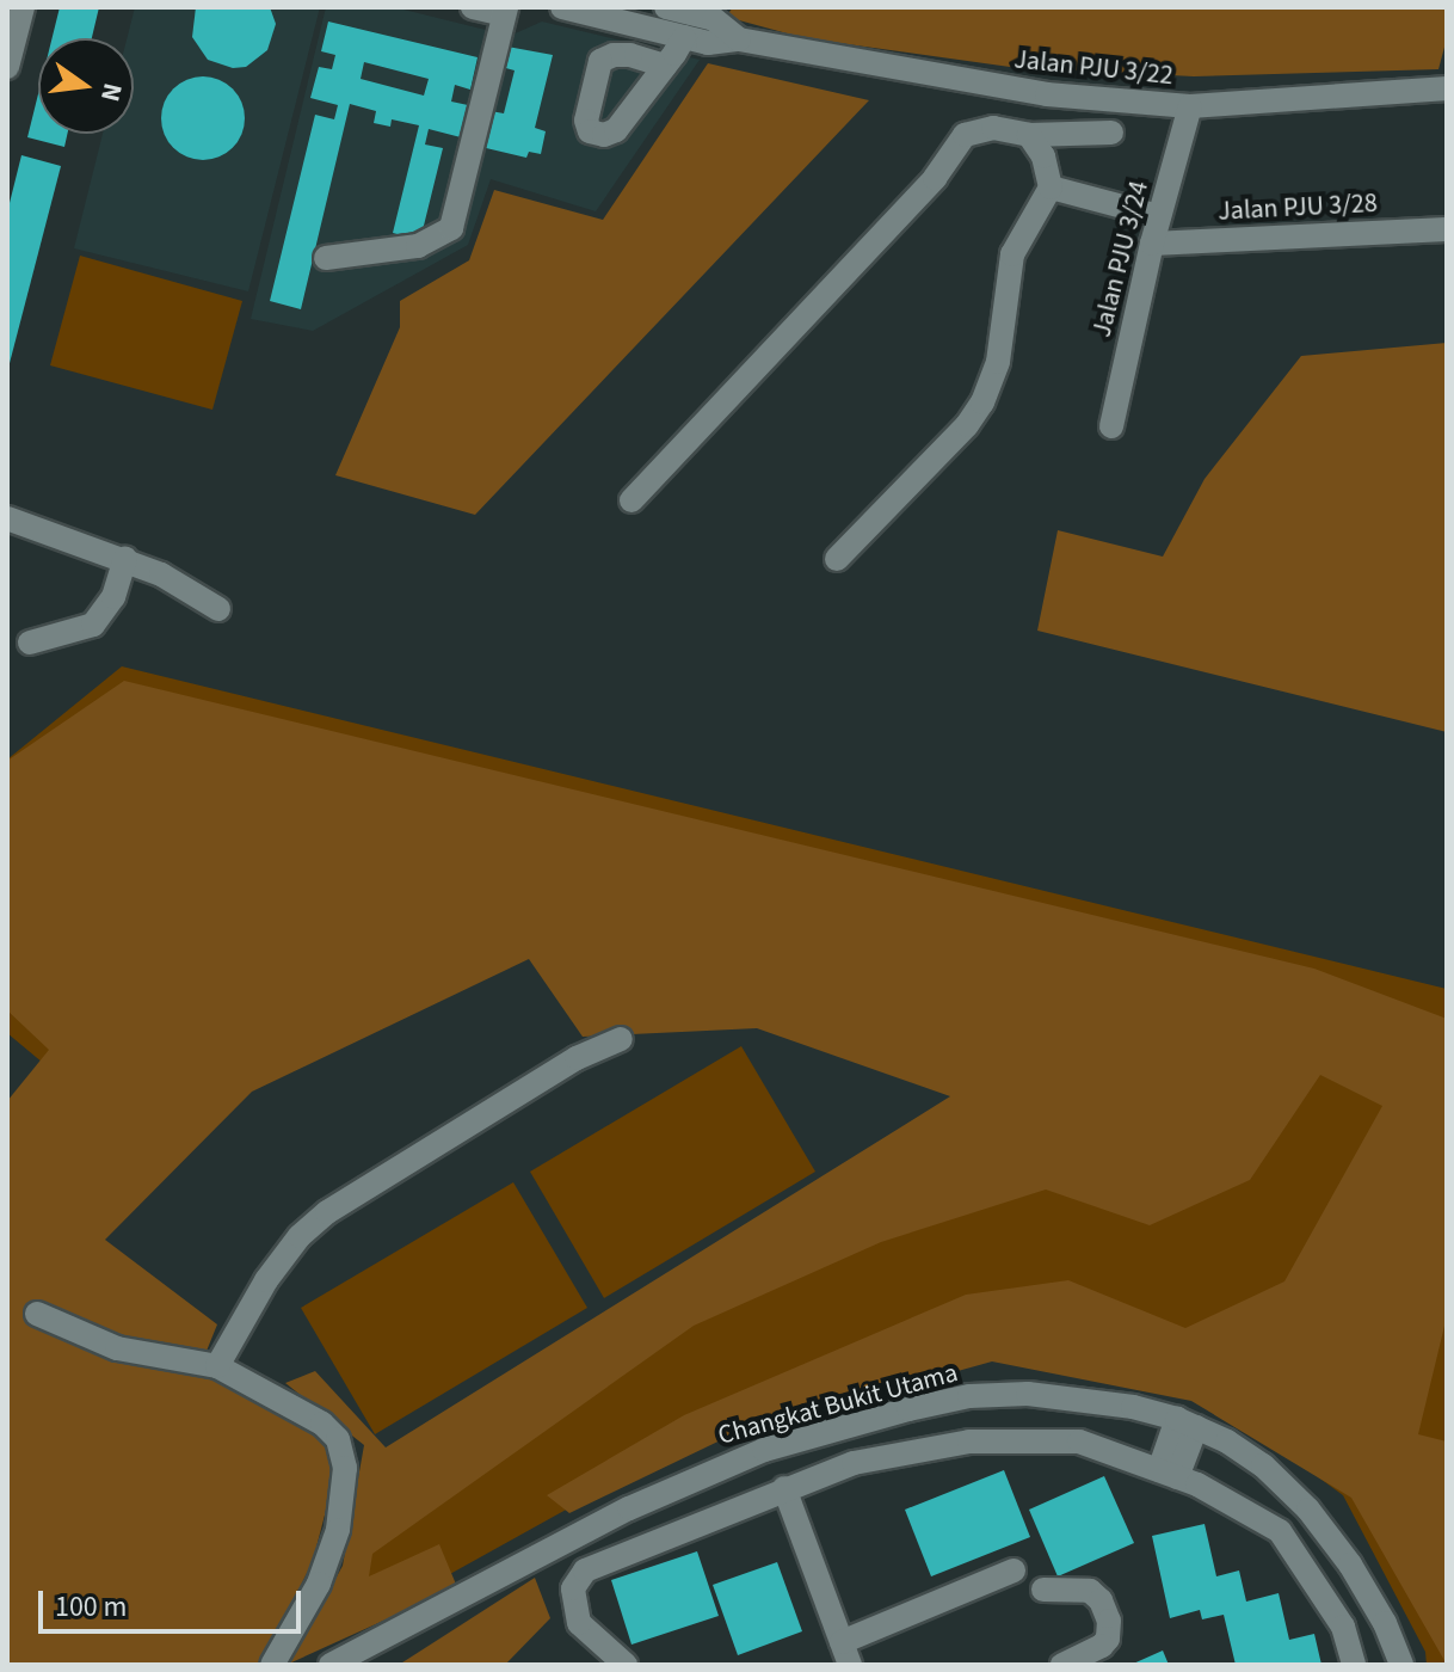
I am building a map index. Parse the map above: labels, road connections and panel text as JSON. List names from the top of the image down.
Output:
{
  "streets": {
    "street": [
      "Jalan PJU 3/22",
      "Jalan PJU 3/28",
      "Jalan PJU 3/24",
      "Changkat Bukit Utama"
    ]
  },
  "crossings": [
    ["Jalan PJU 3/22", "Jalan PJU 3/24"],
    ["Jalan PJU 3/28", "Jalan PJU 3/24"]
  ],
  "scale_bar": "100 m",
  "north": "right"
}
